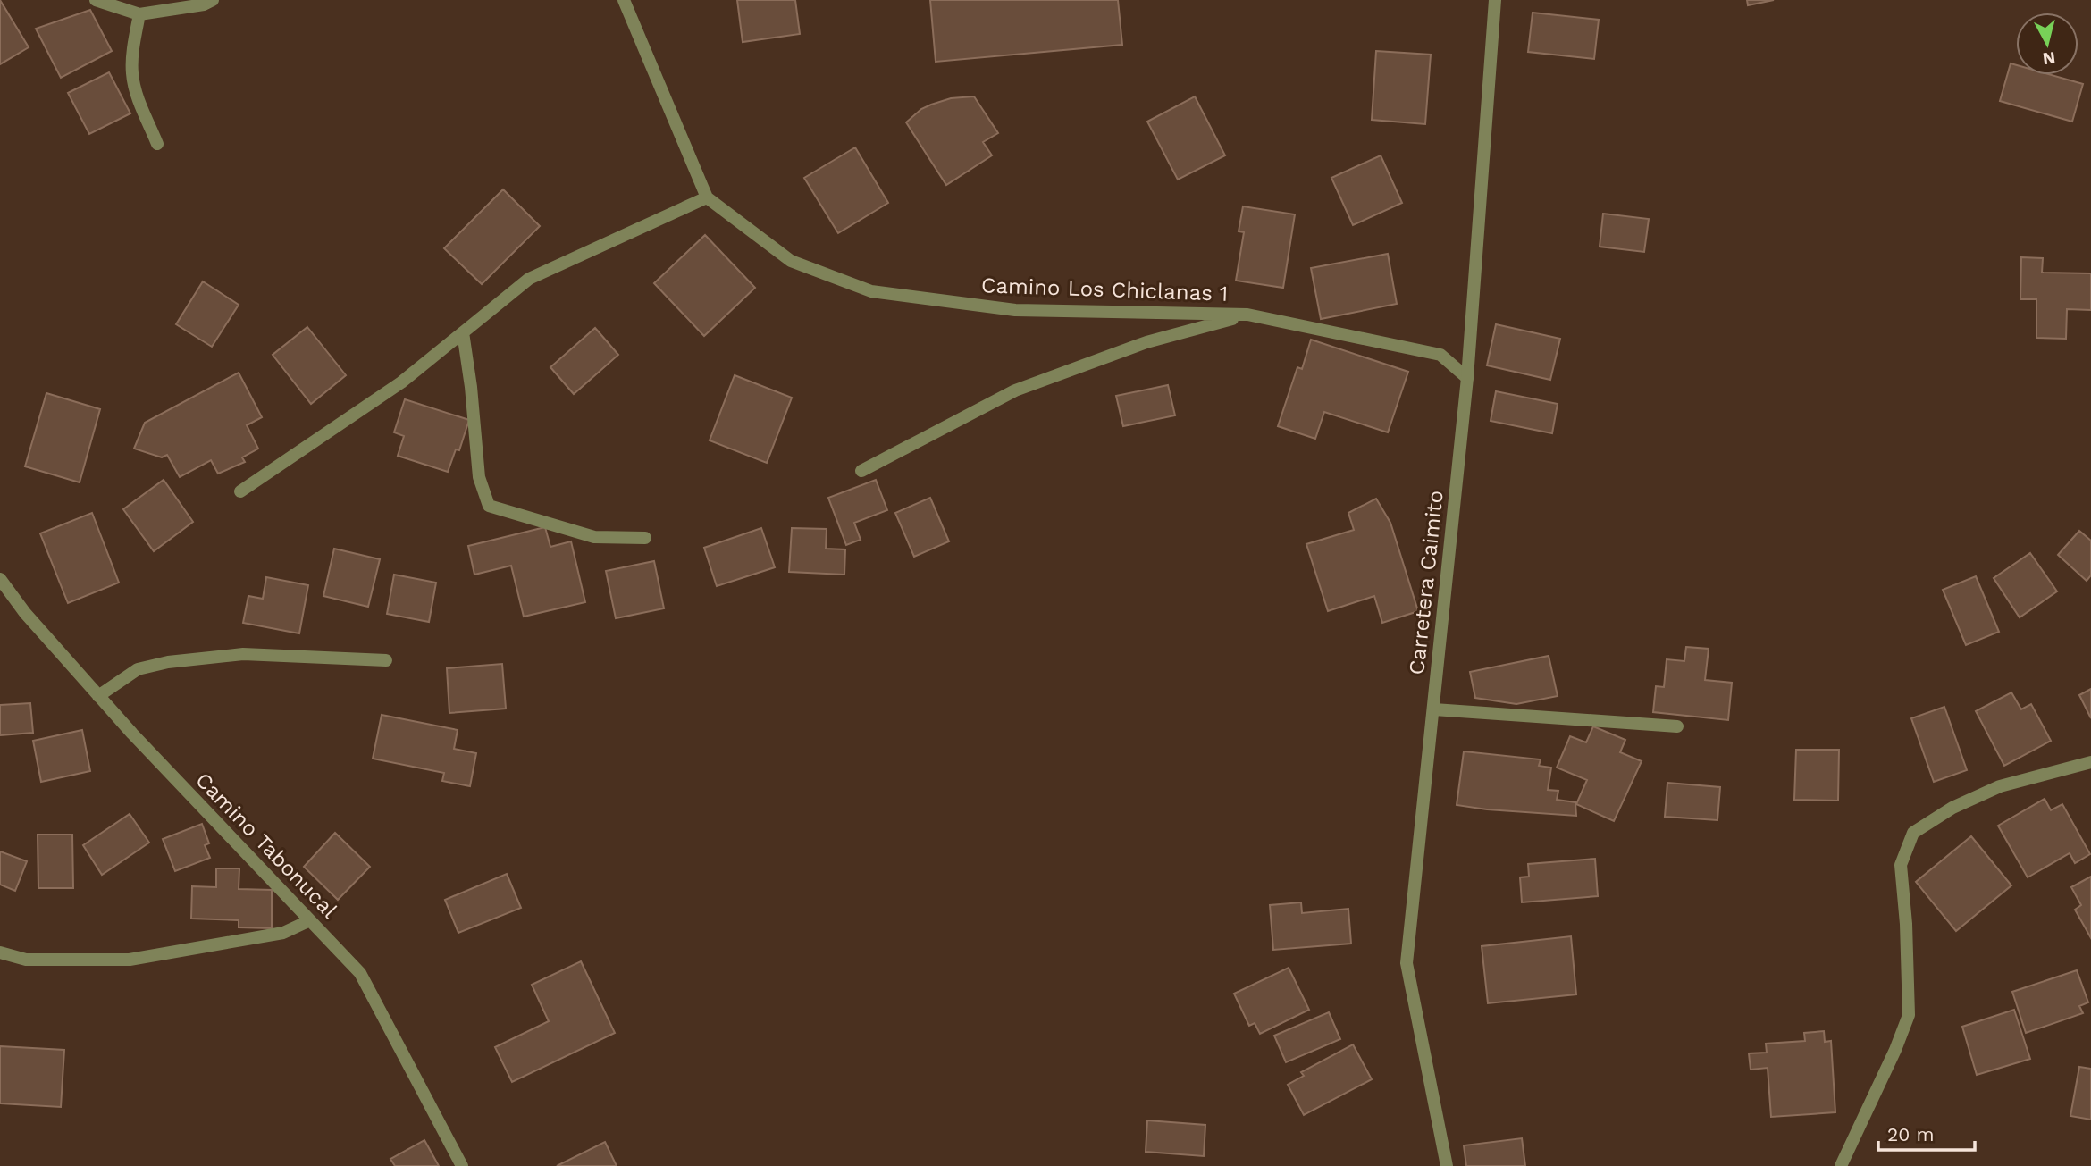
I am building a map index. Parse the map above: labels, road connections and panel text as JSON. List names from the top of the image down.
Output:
{
  "streets": {
    "street": ["Camino Los Chiclanas 1", "Carretera Caimito", "Camino Tabonucal"]
  },
  "crossings": [
    ["Camino Los Chiclanas 1", "Carretera Caimito"]
  ],
  "scale_bar": "20 m",
  "north": "bottom"
}
